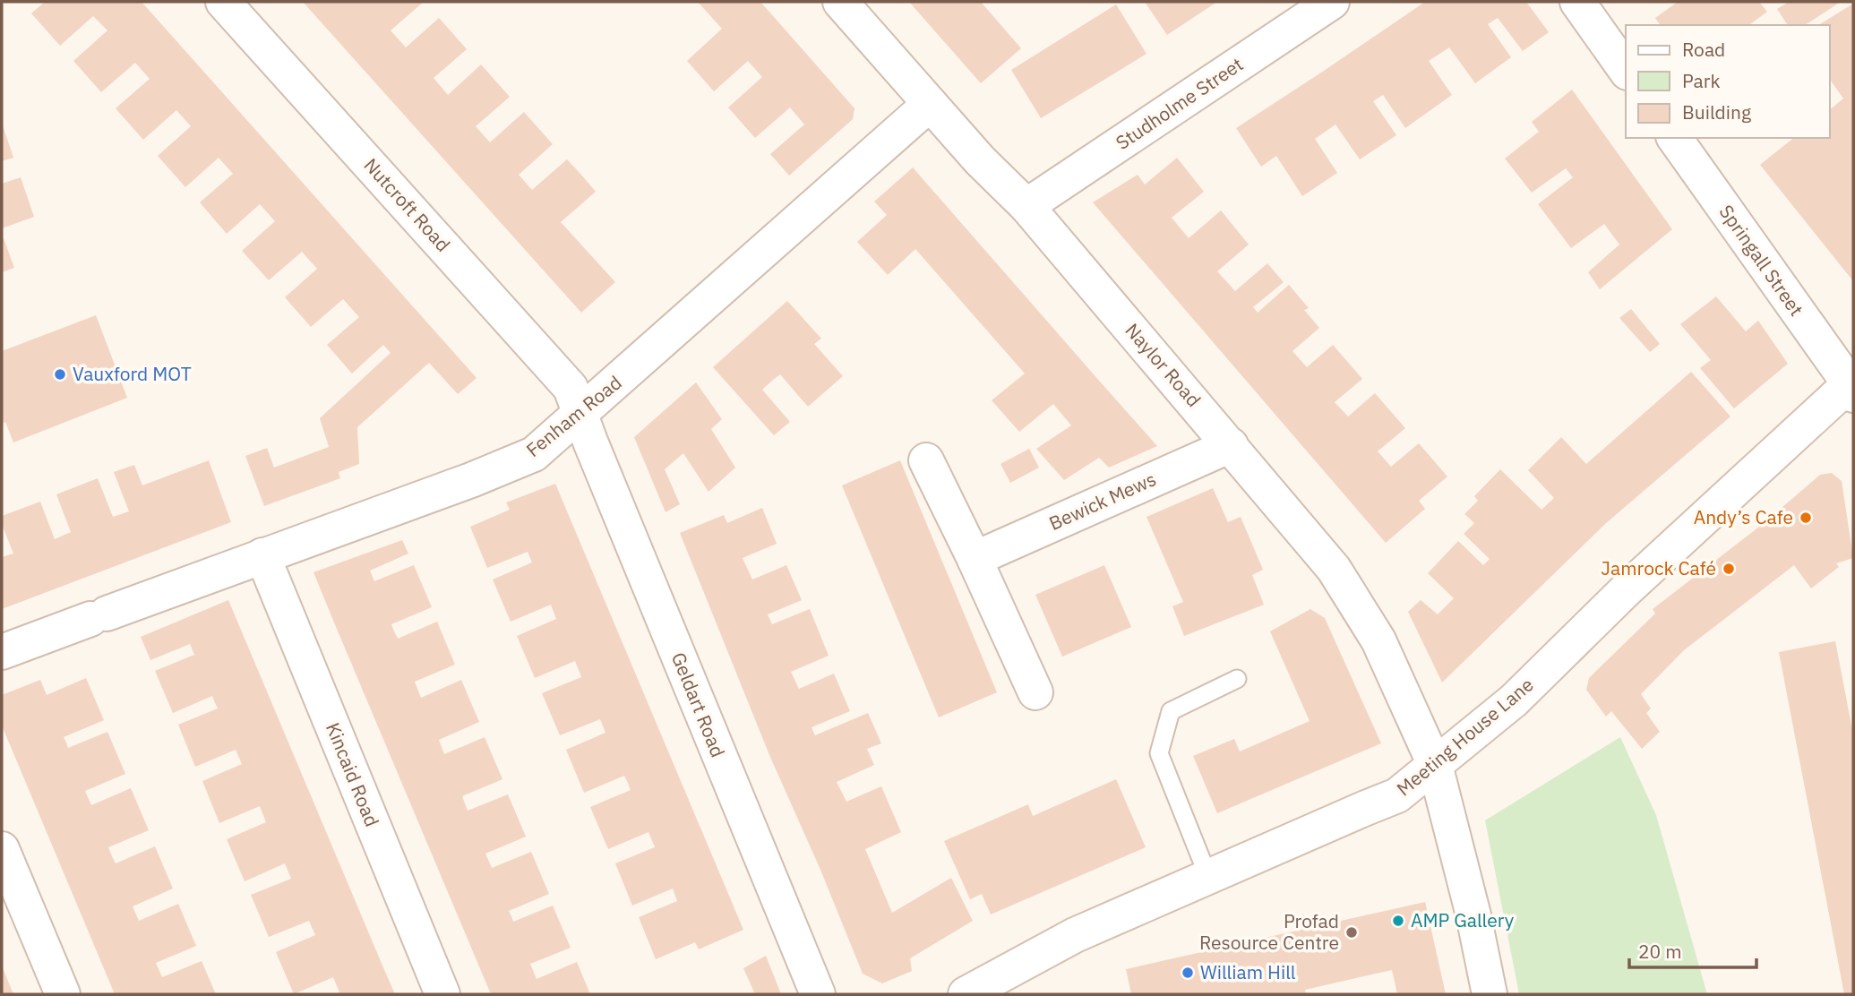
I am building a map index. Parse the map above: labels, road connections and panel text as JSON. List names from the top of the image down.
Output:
{
  "streets": {
    "street": [
      "Studholme Street",
      "Nutcroft Road",
      "Springall Street",
      "Naylor Road",
      "Fenham Road",
      "Bewick Mews",
      "Geldart Road",
      "Meeting House Lane",
      "Kincaid Road"
    ]
  },
  "crossings": [
    ["Studholme Street", "Naylor Road"],
    ["Nutcroft Road", "Fenham Road"],
    ["Nutcroft Road", "Geldart Road"],
    ["Springall Street", "Meeting House Lane"],
    ["Naylor Road", "Fenham Road"],
    ["Naylor Road", "Bewick Mews"],
    ["Naylor Road", "Meeting House Lane"],
    ["Fenham Road", "Geldart Road"],
    ["Fenham Road", "Kincaid Road"]
  ],
  "places": [
    "Vauxford MOT",
    "Andy’s Cafe",
    "Jamrock Café",
    "AMP Gallery",
    "Profad Resource Centre",
    "William Hill"
  ],
  "legend": ["Road", "Park", "Building"],
  "scale_bar": "20 m"
}
